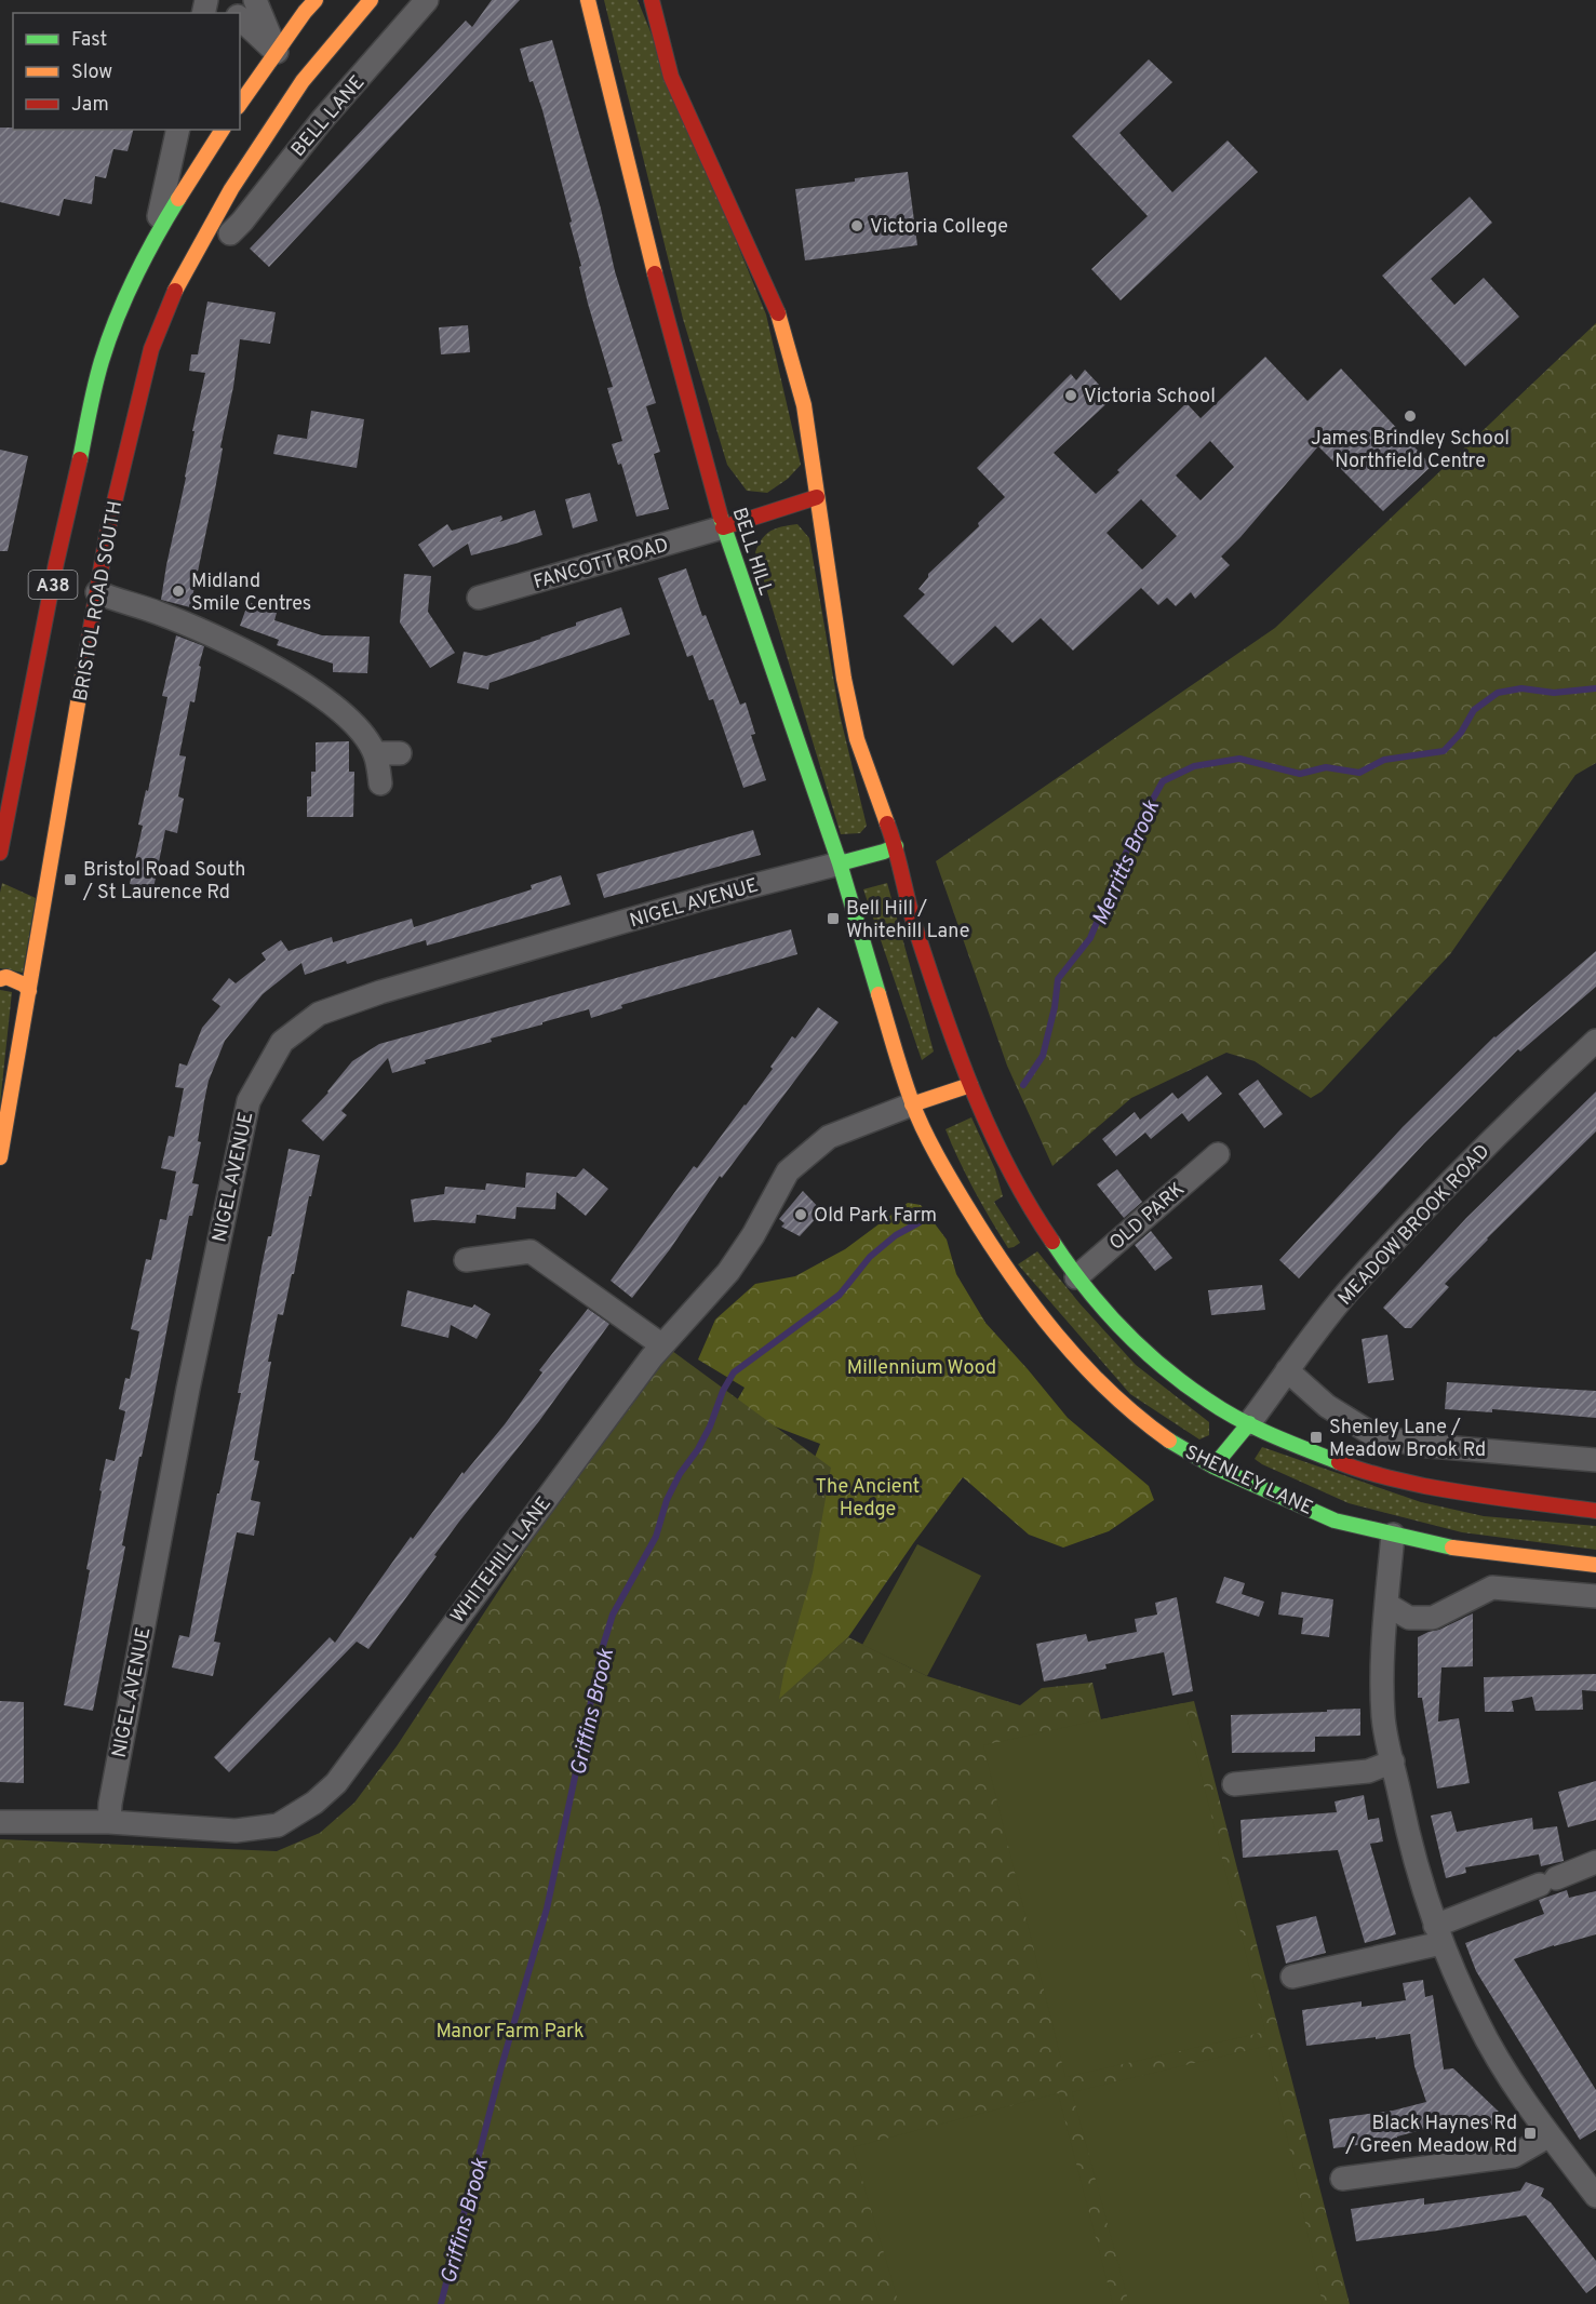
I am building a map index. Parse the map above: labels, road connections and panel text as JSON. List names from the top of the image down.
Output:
{
  "streets": {
    "main road": [
      "BELL HILL",
      "A38",
      "BRISTOL ROAD SOUTH",
      "SHENLEY LANE"
    ],
    "street": [
      "BELL LANE",
      "FANCOTT ROAD",
      "NIGEL AVENUE",
      "OLD PARK",
      "MEADOW BROOK ROAD",
      "WHITEHILL LANE"
    ]
  },
  "crossings": [
    ["BELL HILL", "FANCOTT ROAD"],
    ["BELL HILL", "NIGEL AVENUE"],
    ["BELL HILL", "SHENLEY LANE"],
    ["BELL HILL", "WHITEHILL LANE"],
    ["A38", "BRISTOL ROAD SOUTH"],
    ["NIGEL AVENUE", "WHITEHILL LANE"],
    ["SHENLEY LANE", "WHITEHILL LANE"]
  ],
  "water": ["Merritts Brook", "Griffins Brook"],
  "parks": ["Millennium Wood", "The Ancient Hedge", "Manor Farm Park"],
  "places": {
    "other": [
      "Victoria College",
      "Victoria School",
      "James Brindley School Northfield Centre",
      "Midland Smile Centres",
      "Old Park Farm"
    ],
    "transit": [
      "Bristol Road South / St Laurence Rd",
      "Bell Hill / Whitehill Lane",
      "Shenley Lane / Meadow Brook Rd",
      "Black Haynes Rd / Green Meadow Rd"
    ]
  },
  "legend": ["Fast", "Slow", "Jam"]
}
